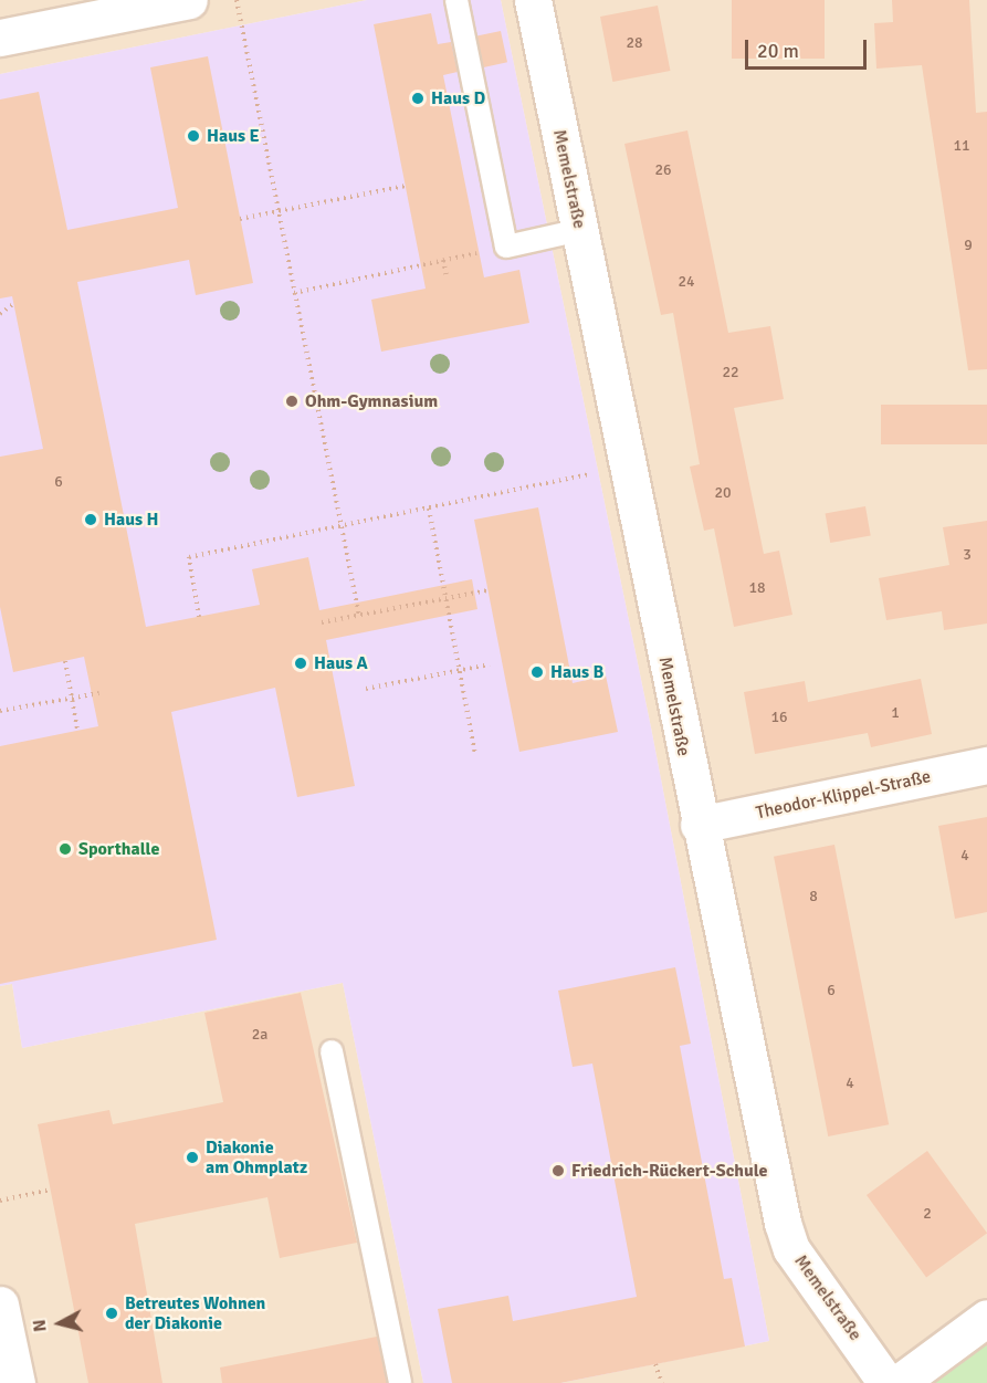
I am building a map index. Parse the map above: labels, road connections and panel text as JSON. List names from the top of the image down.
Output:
{
  "streets": {
    "street": ["Memelstraße", "Theodor-Klippel-Straße"]
  },
  "crossings": [
    ["Memelstraße", "Theodor-Klippel-Straße"]
  ],
  "places": [
    "Haus D",
    "Haus E",
    "Ohm-Gymnasium",
    "Haus H",
    "Haus A",
    "Haus B",
    "Sporthalle",
    "Diakonie am Ohmplatz",
    "Friedrich-Rückert-Schule",
    "Betreutes Wohnen der Diakonie"
  ],
  "house_numbers": [
    "28",
    "11",
    "26",
    "9",
    "24",
    "22",
    "6",
    "20",
    "3",
    "18",
    "1",
    "16",
    "4",
    "8",
    "6",
    "2a",
    "4",
    "2"
  ],
  "scale_bar": "20 m",
  "north": "left"
}
